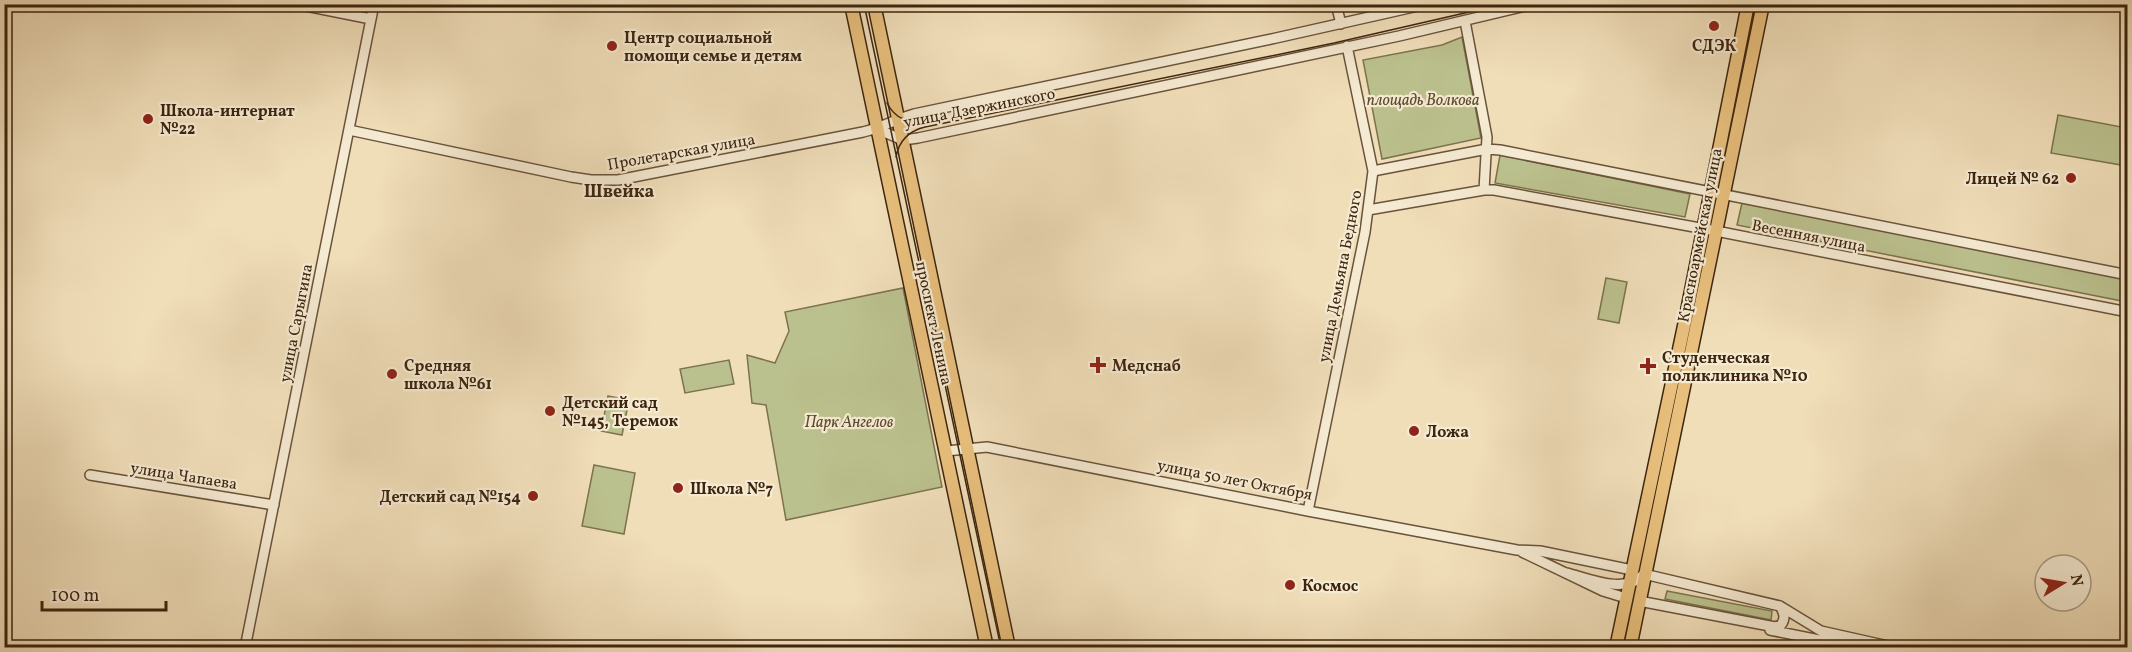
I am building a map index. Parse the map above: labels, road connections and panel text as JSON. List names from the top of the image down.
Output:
{
  "streets": {
    "main road": ["Красноармейская улица", "проспект Ленина", "улица 50 лет Октября"],
    "street": [
      "улица Дзержинского",
      "Пролетарская улица",
      "Весенняя улица",
      "улица Демьяна Бедного",
      "улица Сарыгина",
      "улица Чапаева"
    ]
  },
  "crossings": [
    ["улица Дзержинского", "Пролетарская улица"],
    ["улица Дзержинского", "улица Демьяна Бедного"],
    ["улица Дзержинского", "проспект Ленина"],
    ["Пролетарская улица", "улица Сарыгина"],
    ["Пролетарская улица", "проспект Ленина"],
    ["Красноармейская улица", "Весенняя улица"],
    ["Красноармейская улица", "улица 50 лет Октября"],
    ["Весенняя улица", "улица Демьяна Бедного"],
    ["улица Демьяна Бедного", "улица 50 лет Октября"],
    ["улица Сарыгина", "улица Чапаева"],
    ["проспект Ленина", "улица 50 лет Октября"]
  ],
  "districts": ["Швейка"],
  "parks": ["площадь Волкова", "Парк Ангелов"],
  "places": {
    "other": [
      "СДЭК",
      "Центр социальной помощи семье и детям",
      "Школа-интернат №22",
      "Лицей № 62",
      "Средняя школа №61",
      "Детский сад №145, Теремок",
      "Ложа",
      "Школа №7",
      "Детский сад №154",
      "Космос"
    ],
    "health": ["Медснаб", "Студенческая поликлиника №10"]
  },
  "scale_bar": "100 m",
  "north": "right"
}
